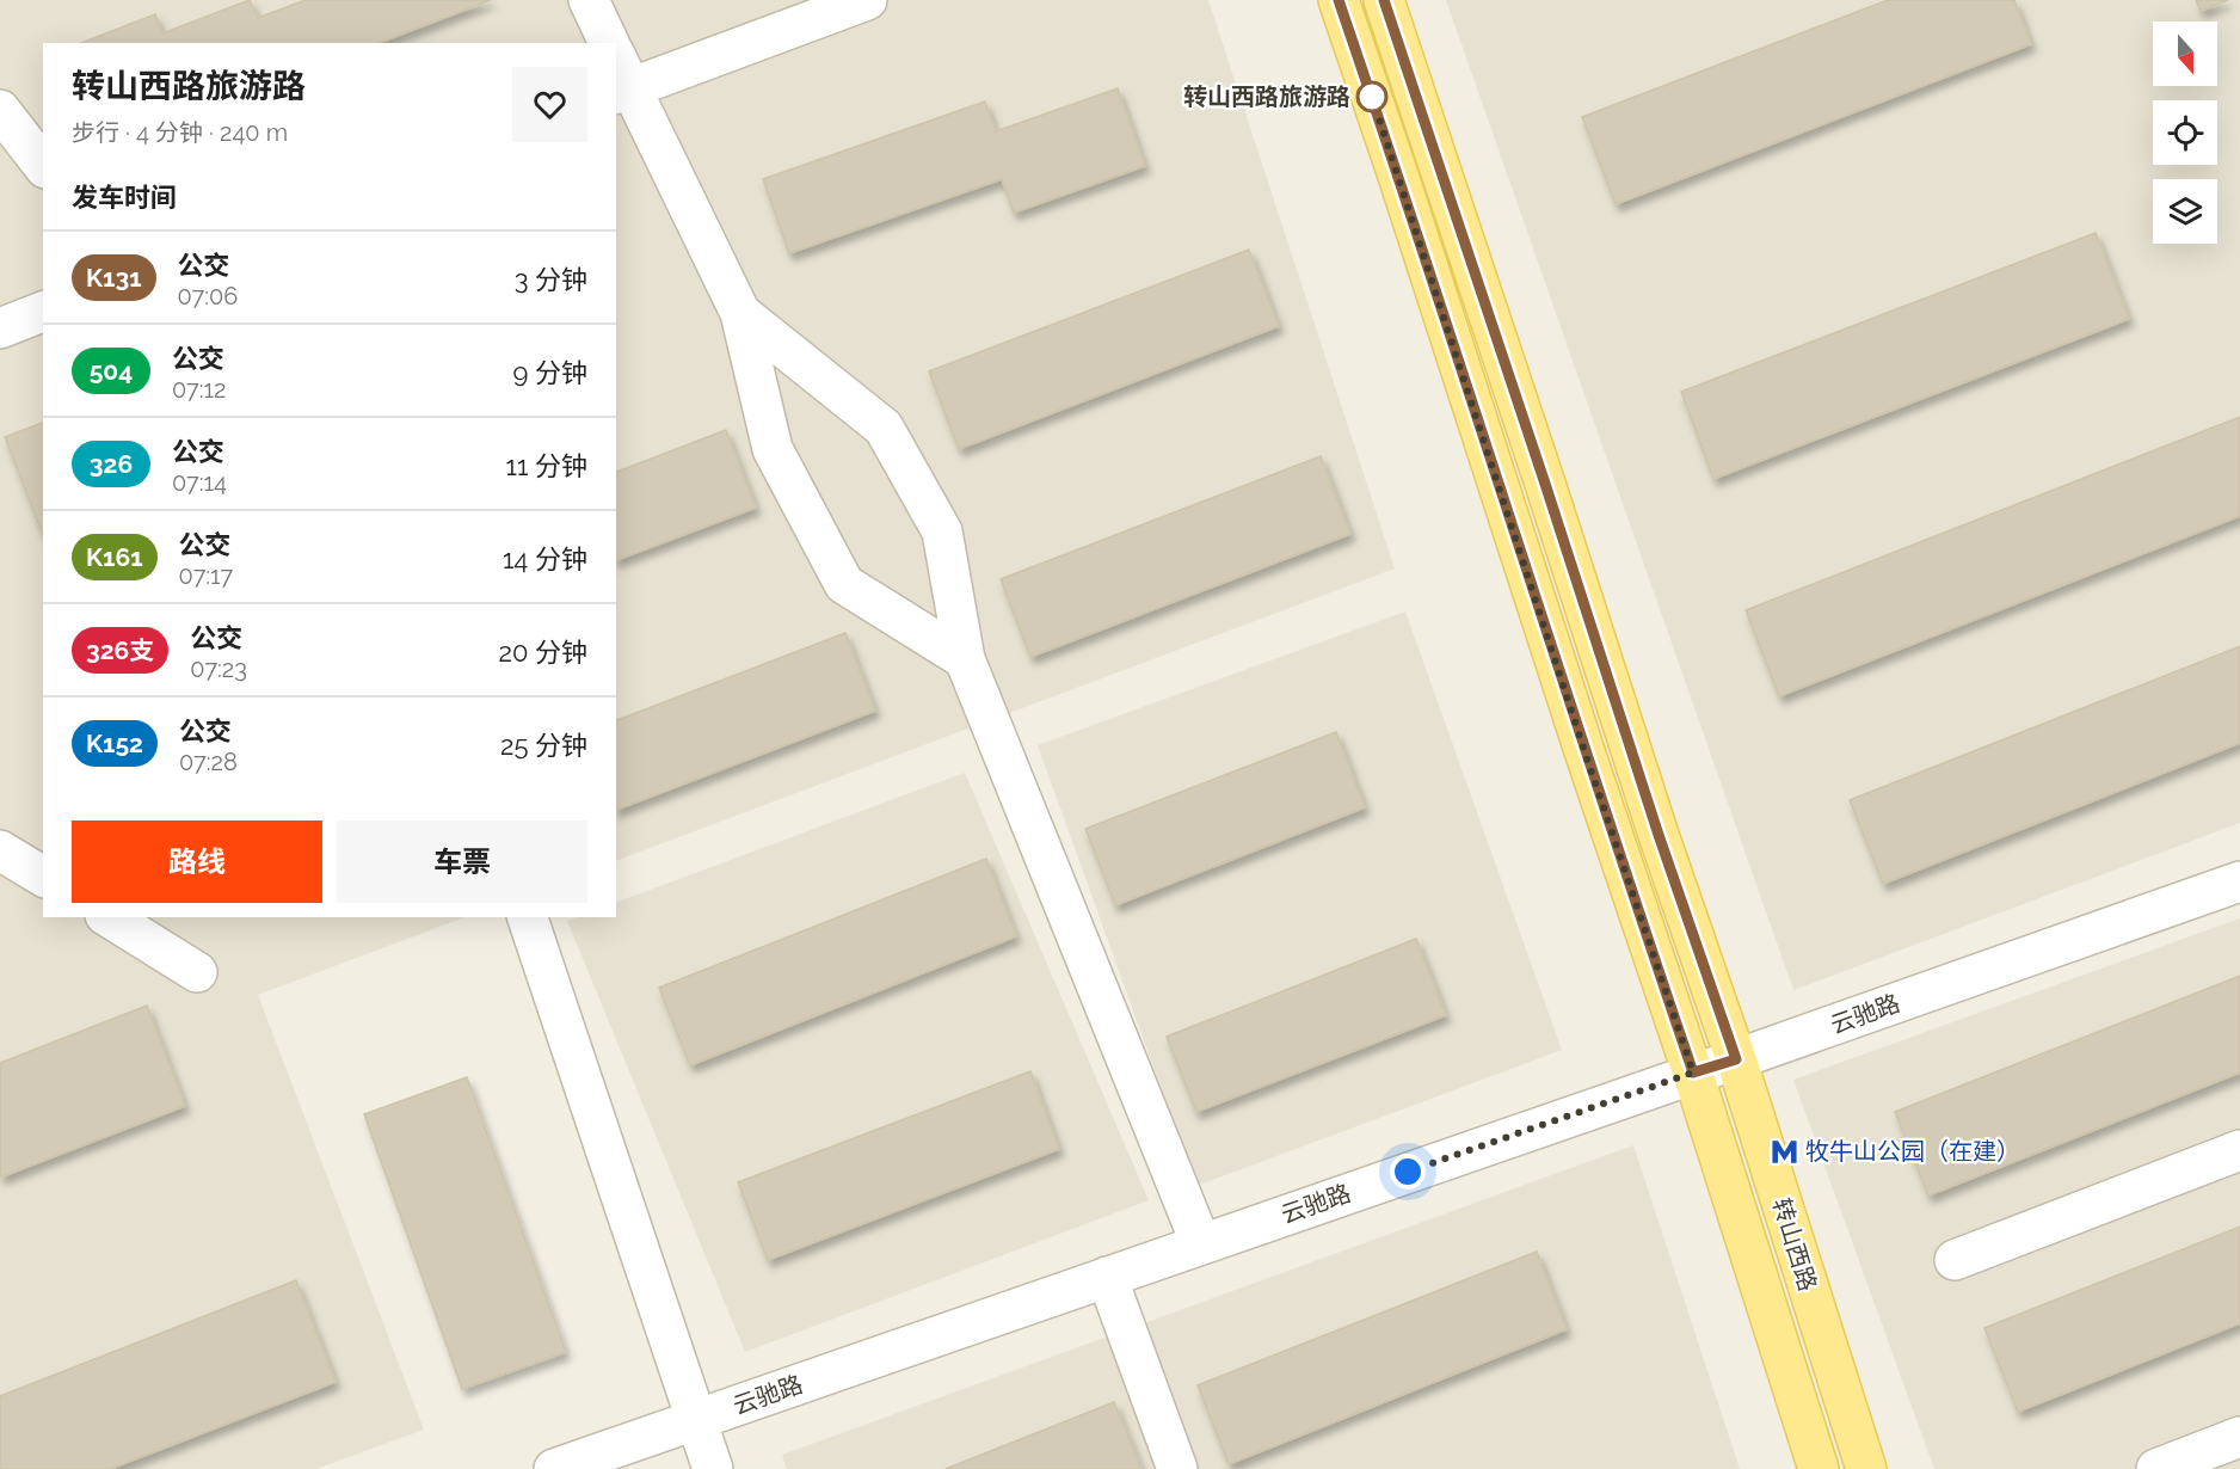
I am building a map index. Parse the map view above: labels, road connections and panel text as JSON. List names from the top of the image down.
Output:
{
  "streets": {
    "main road": ["转山西路"],
    "street": ["云驰路"]
  },
  "crossings": [
    ["云驰路", "转山西路"]
  ],
  "places": {
    "other": ["转山西路旅游路"],
    "metro station": ["牧牛山公园（在建）"]
  },
  "lines": ["bus line K131"],
  "north": "bottom",
  "page": {
    "heading": [
      ["转山西路旅游路", "步行 · 4 分钟 · 240 m"],
      "发车时间"
    ],
    "list": [
      {
        "mark": "K131",
        "name": "公交",
        "note": "07:06",
        "value": "3 分钟"
      },
      {
        "mark": "504",
        "name": "公交",
        "note": "07:12",
        "value": "9 分钟"
      },
      {
        "mark": "326",
        "name": "公交",
        "note": "07:14",
        "value": "11 分钟"
      },
      {
        "mark": "K161",
        "name": "公交",
        "note": "07:17",
        "value": "14 分钟"
      },
      {
        "mark": "326支",
        "name": "公交",
        "note": "07:23",
        "value": "20 分钟"
      },
      {
        "mark": "K152",
        "name": "公交",
        "note": "07:28",
        "value": "25 分钟"
      }
    ],
    "buttons": ["路线", "车票"]
  }
}
